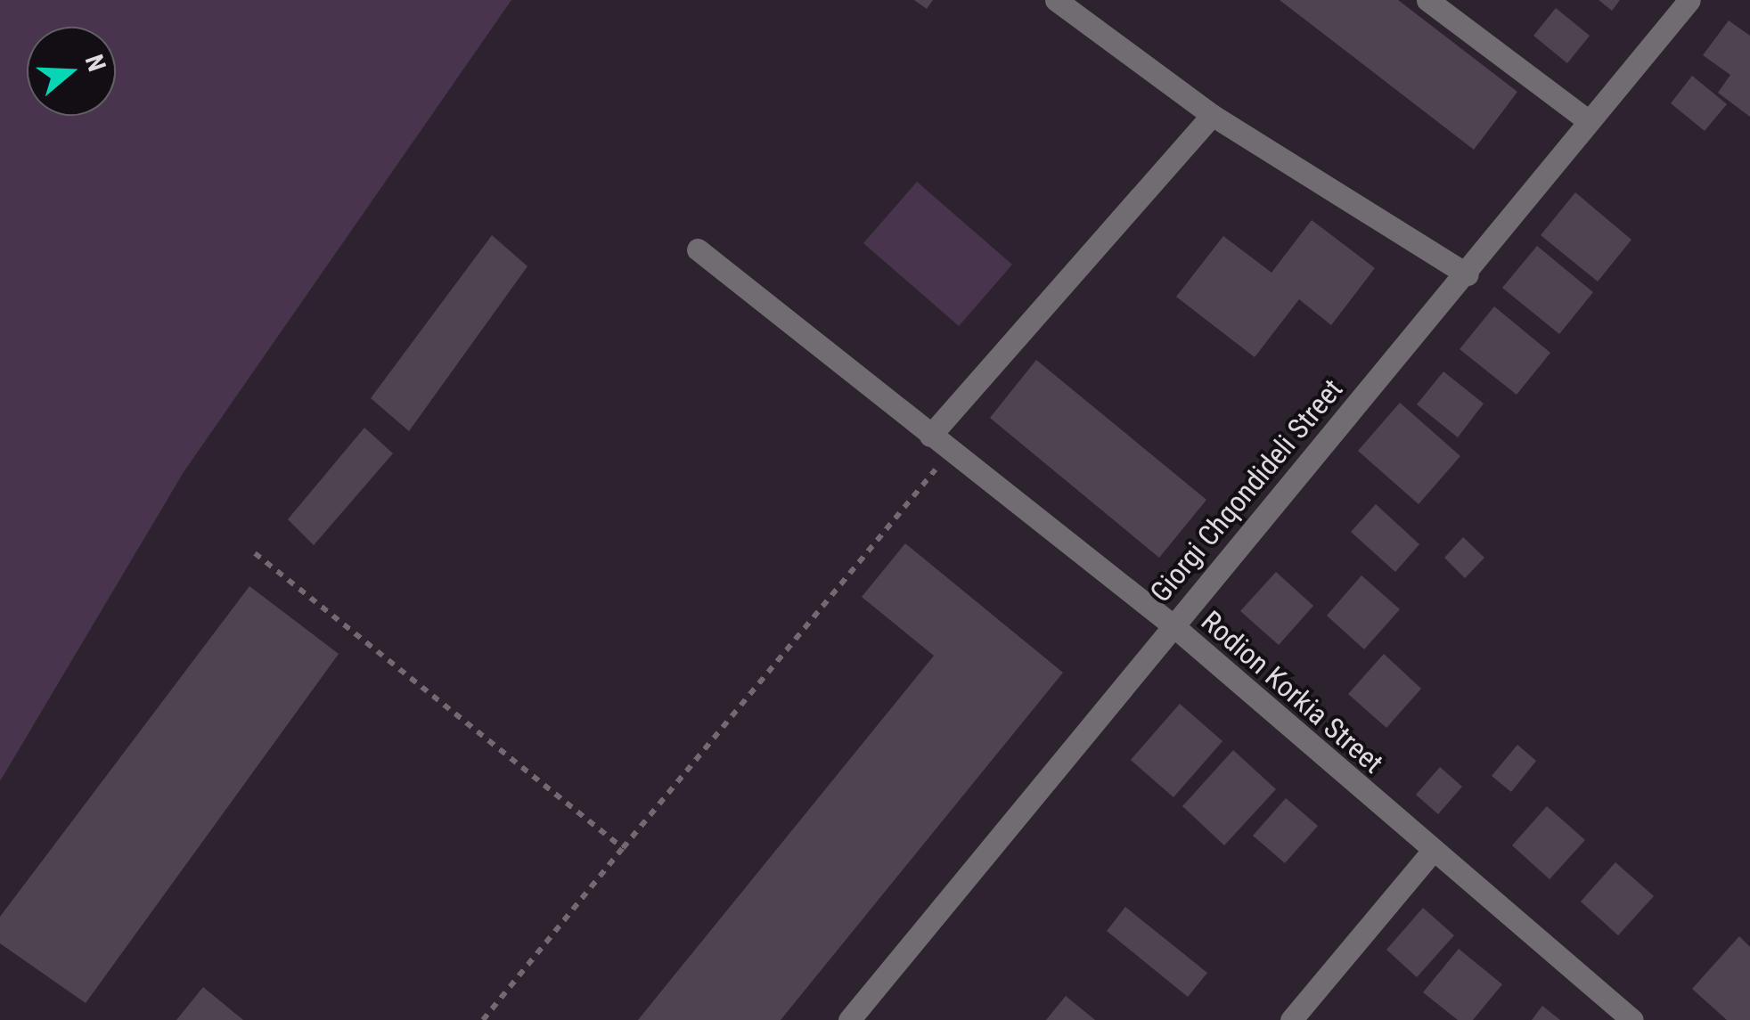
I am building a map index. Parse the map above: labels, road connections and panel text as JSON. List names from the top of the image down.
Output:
{
  "streets": {
    "street": ["Giorgi Chqondideli Street", "Rodion Korkia Street"]
  },
  "crossings": [
    ["Giorgi Chqondideli Street", "Rodion Korkia Street"]
  ],
  "north": "right"
}
